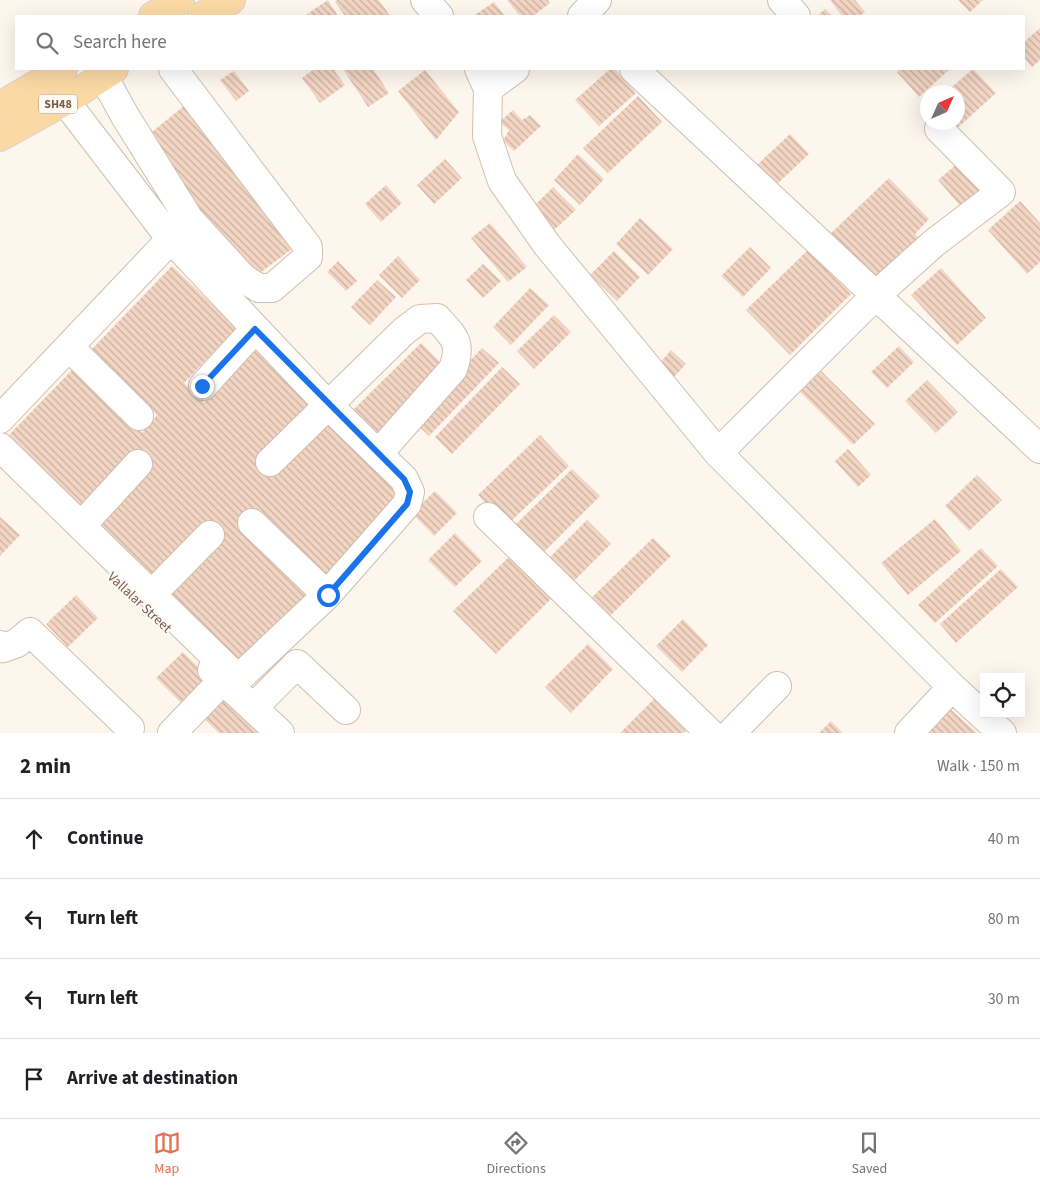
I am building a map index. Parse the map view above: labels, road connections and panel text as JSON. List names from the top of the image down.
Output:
{
  "streets": {
    "main road": ["SH48"],
    "street": ["Vallalar Street"]
  },
  "north": "top right",
  "page": {
    "search": "Search here",
    "heading": ["2 min", "Walk · 150 m"],
    "list": [
      ["Continue", "40 m"],
      ["Turn left", "80 m"],
      ["Turn left", "30 m"],
      "Arrive at destination"
    ],
    "nav": ["Map", "Directions", "Saved"]
  }
}
